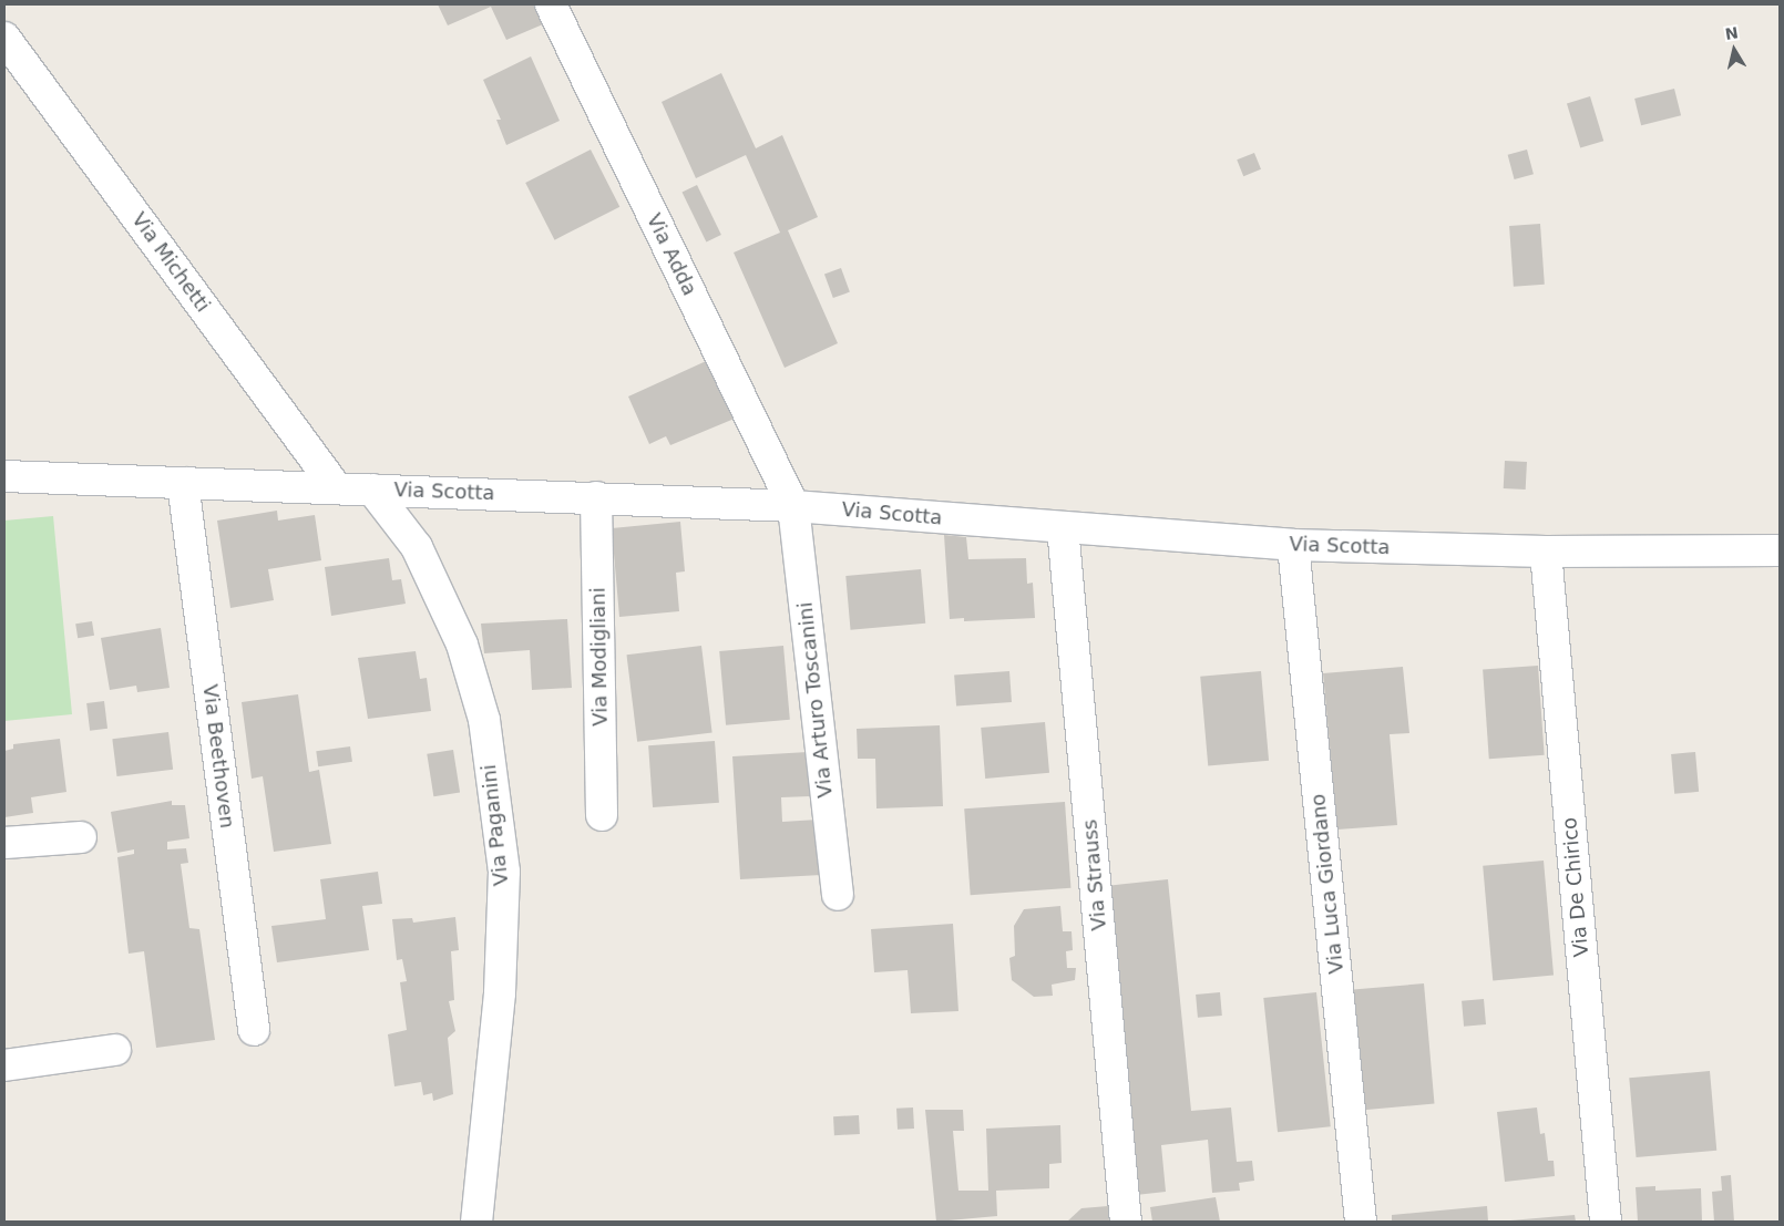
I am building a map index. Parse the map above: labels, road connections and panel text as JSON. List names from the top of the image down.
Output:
{
  "streets": {
    "street": [
      "Via Adda",
      "Via Michetti",
      "Via Scotta",
      "Via Modigliani",
      "Via Arturo Toscanini",
      "Via Beethoven",
      "Via Paganini",
      "Via Strauss",
      "Via Luca Giordano",
      "Via De Chirico"
    ]
  },
  "crossings": [
    ["Via Adda", "Via Scotta"],
    ["Via Adda", "Via Arturo Toscanini"],
    ["Via Michetti", "Via Scotta"],
    ["Via Scotta", "Via Modigliani"],
    ["Via Scotta", "Via Arturo Toscanini"],
    ["Via Scotta", "Via Beethoven"],
    ["Via Scotta", "Via Paganini"],
    ["Via Scotta", "Via Strauss"],
    ["Via Scotta", "Via Luca Giordano"],
    ["Via Scotta", "Via De Chirico"]
  ],
  "north": "top"
}
